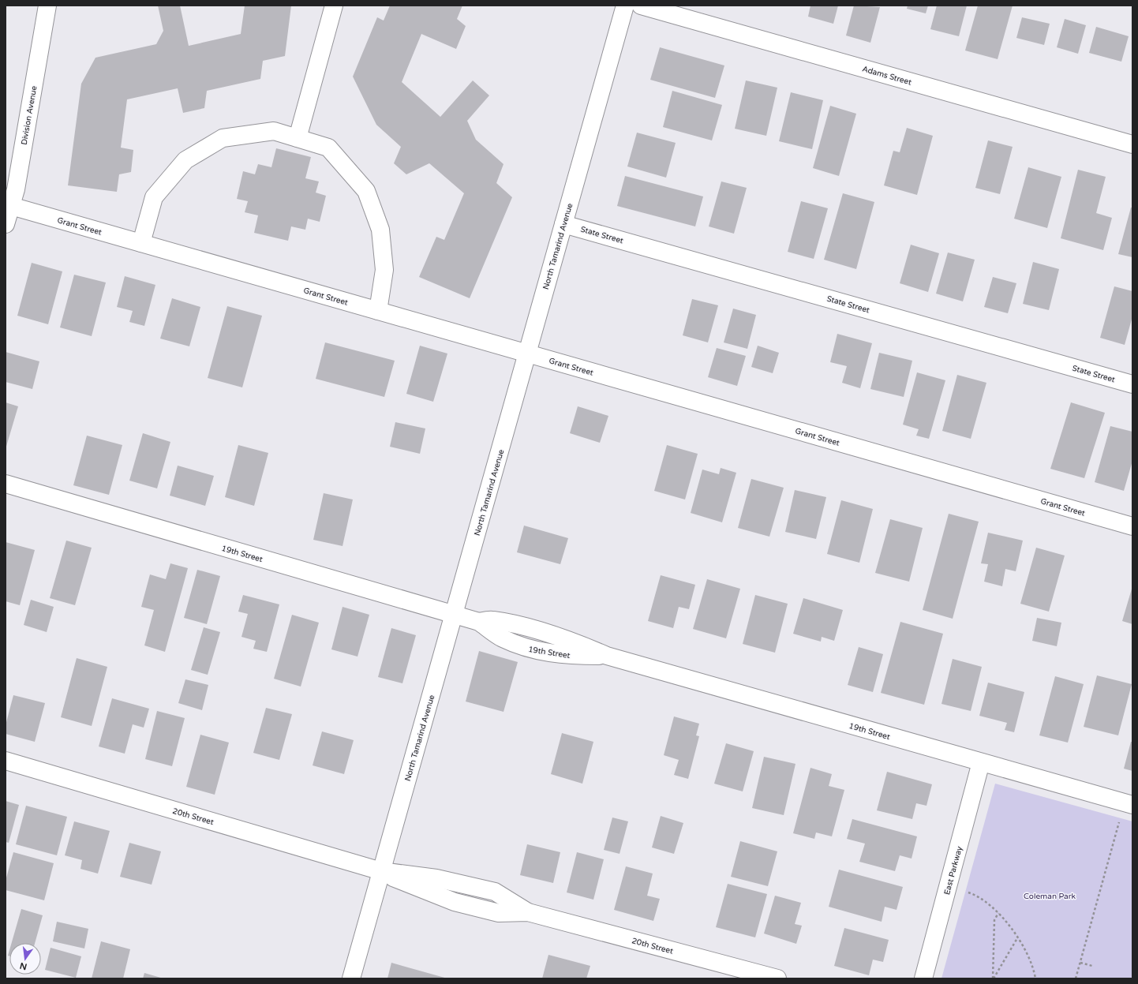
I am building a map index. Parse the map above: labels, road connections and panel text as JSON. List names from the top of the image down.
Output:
{
  "streets": {
    "street": [
      "Adams Street",
      "Division Avenue",
      "Grant Street",
      "State Street",
      "North Tamarind Avenue",
      "19th Street",
      "20th Street",
      "East Parkway"
    ]
  },
  "crossings": [
    ["Division Avenue", "Grant Street"],
    ["Grant Street", "North Tamarind Avenue"],
    ["State Street", "North Tamarind Avenue"],
    ["North Tamarind Avenue", "19th Street"],
    ["North Tamarind Avenue", "20th Street"],
    ["19th Street", "East Parkway"]
  ],
  "parks": ["Coleman Park"],
  "north": "bottom"
}
